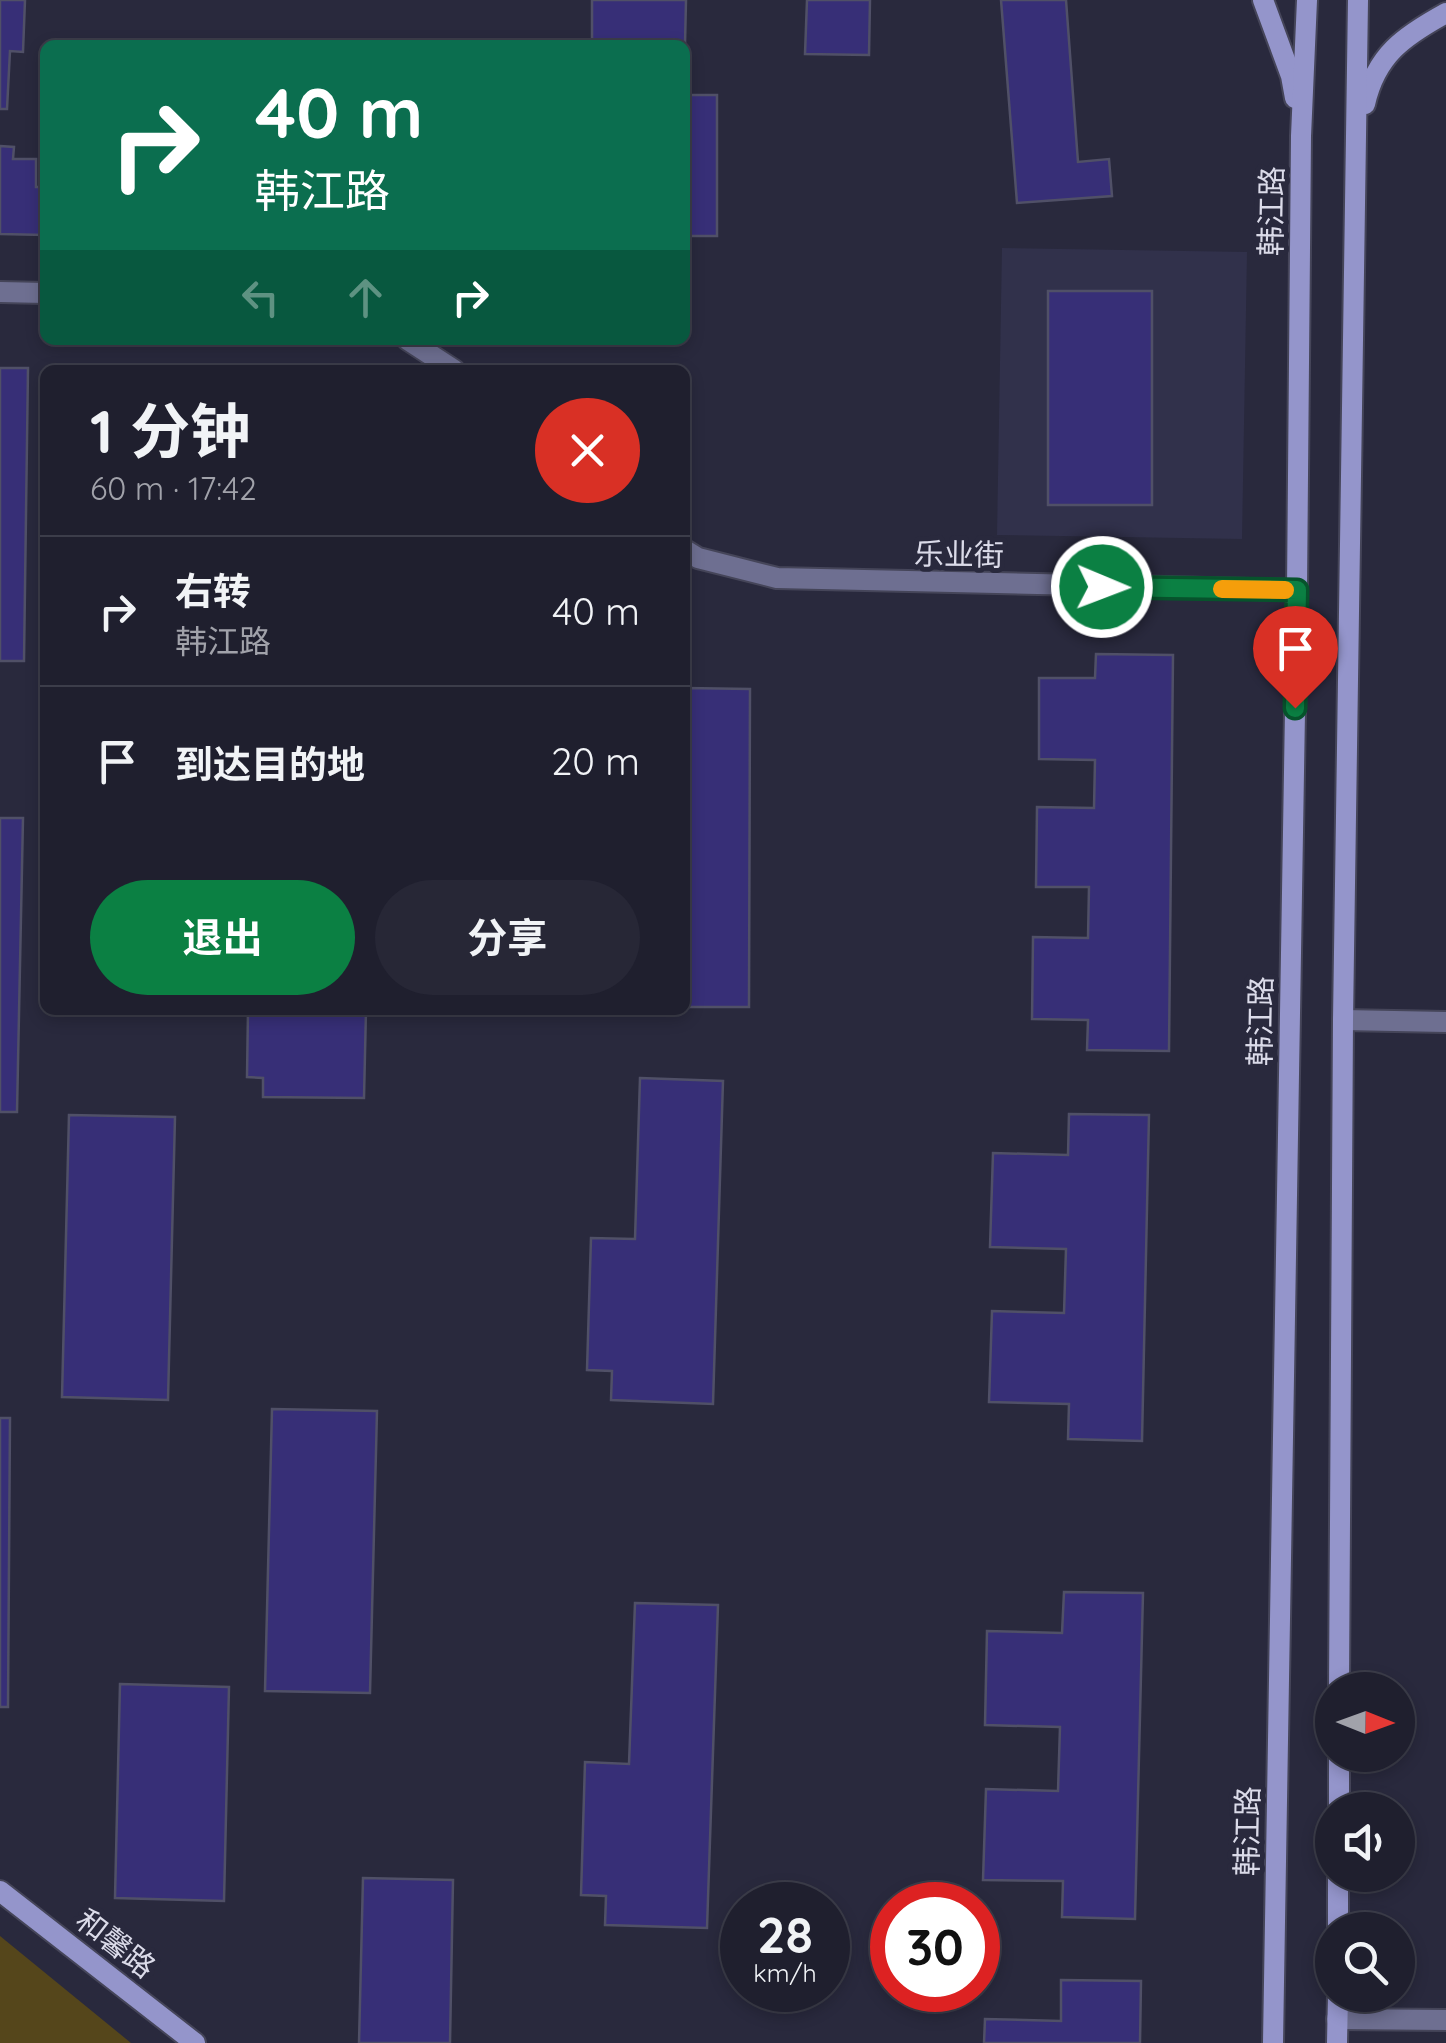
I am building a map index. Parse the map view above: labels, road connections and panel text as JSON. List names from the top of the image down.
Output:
{
  "streets": {
    "street": ["韩江路", "乐业街", "和馨路"]
  },
  "crossings": [
    ["韩江路", "乐业街"]
  ],
  "north": "right",
  "page": {
    "turn": ["40 m", "韩江路"],
    "heading": ["1 分钟", "60 m · 17:42"],
    "list": [
      {
        "name": "右转",
        "note": "韩江路",
        "value": "40 m"
      },
      {
        "name": "到达目的地",
        "value": "20 m"
      }
    ],
    "buttons": ["退出", "分享"],
    "speed": "28 km/h",
    "limit": "30"
  }
}
